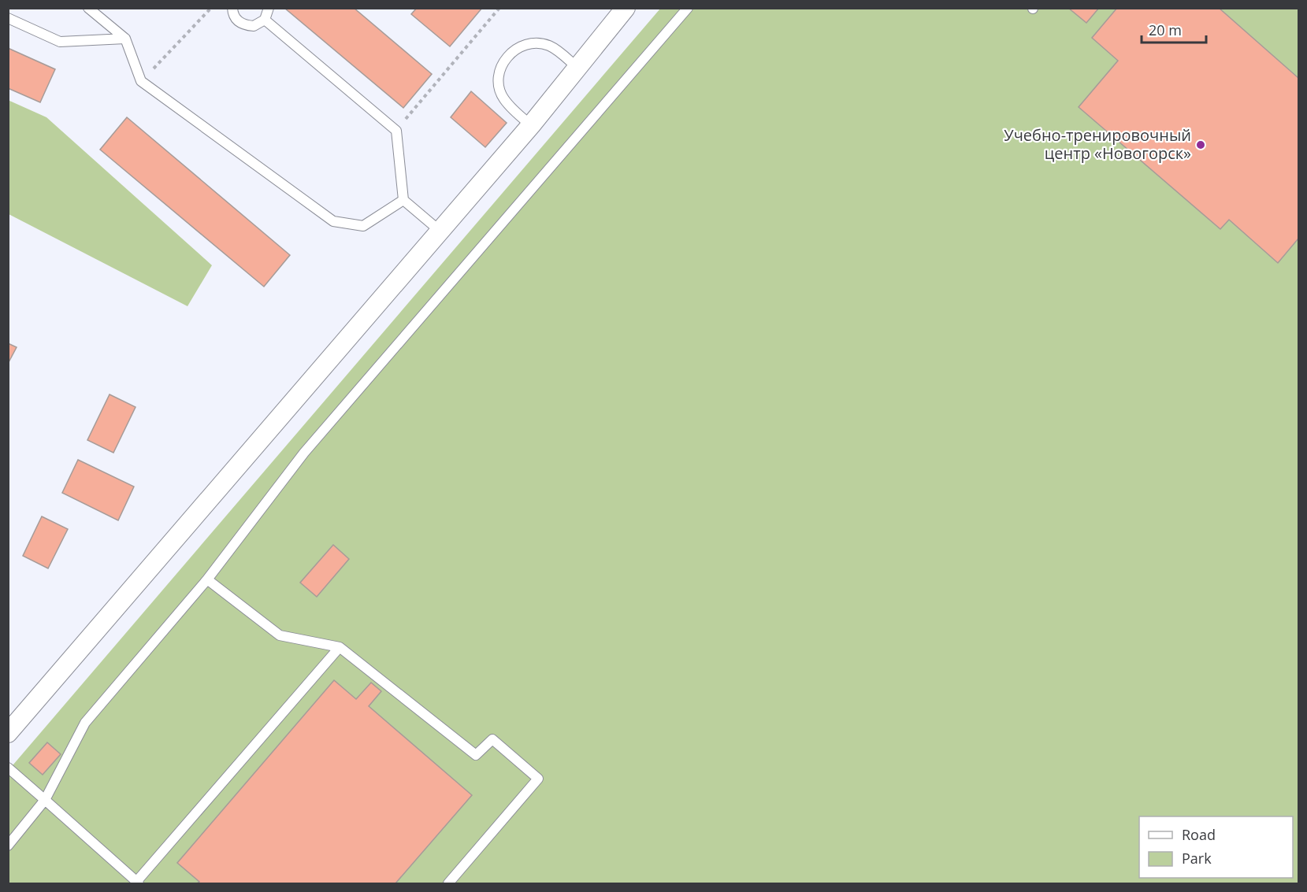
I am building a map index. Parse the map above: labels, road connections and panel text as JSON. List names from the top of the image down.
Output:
{
  "places": ["Учебно-тренировочный центр «Новогорск»"],
  "legend": ["Road", "Park"],
  "scale_bar": "20 m"
}
